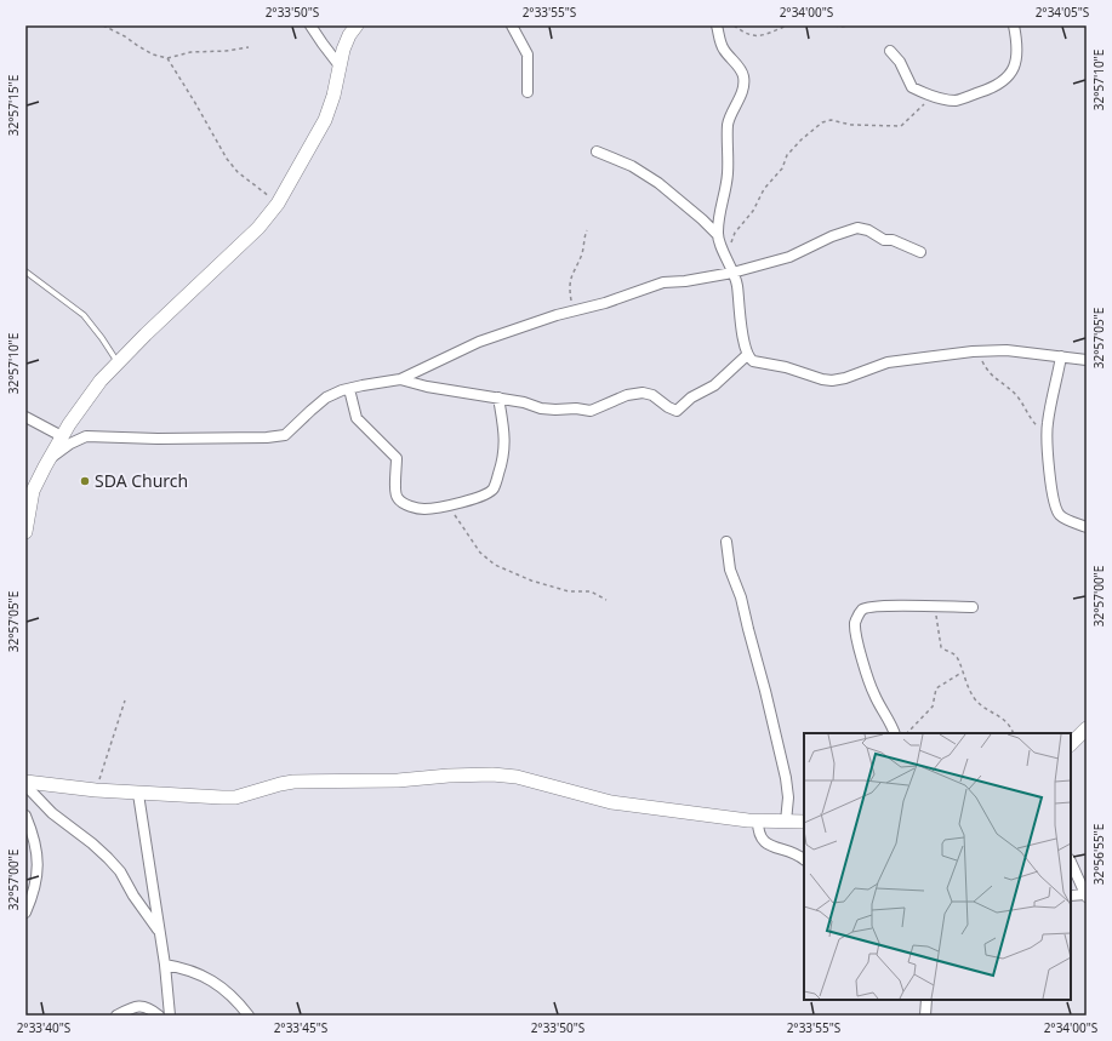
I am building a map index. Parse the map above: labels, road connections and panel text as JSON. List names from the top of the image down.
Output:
{
  "places": ["SDA Church"],
  "coordinates": [
    "2°33'50\"S",
    "2°33'55\"S",
    "2°34'00\"S",
    "2°34'05\"S",
    "32°57'10\"E",
    "32°57'15\"E",
    "32°57'05\"E",
    "32°57'00\"E",
    "32°56'55\"E",
    "2°33'40\"S",
    "2°33'45\"S"
  ]
}
